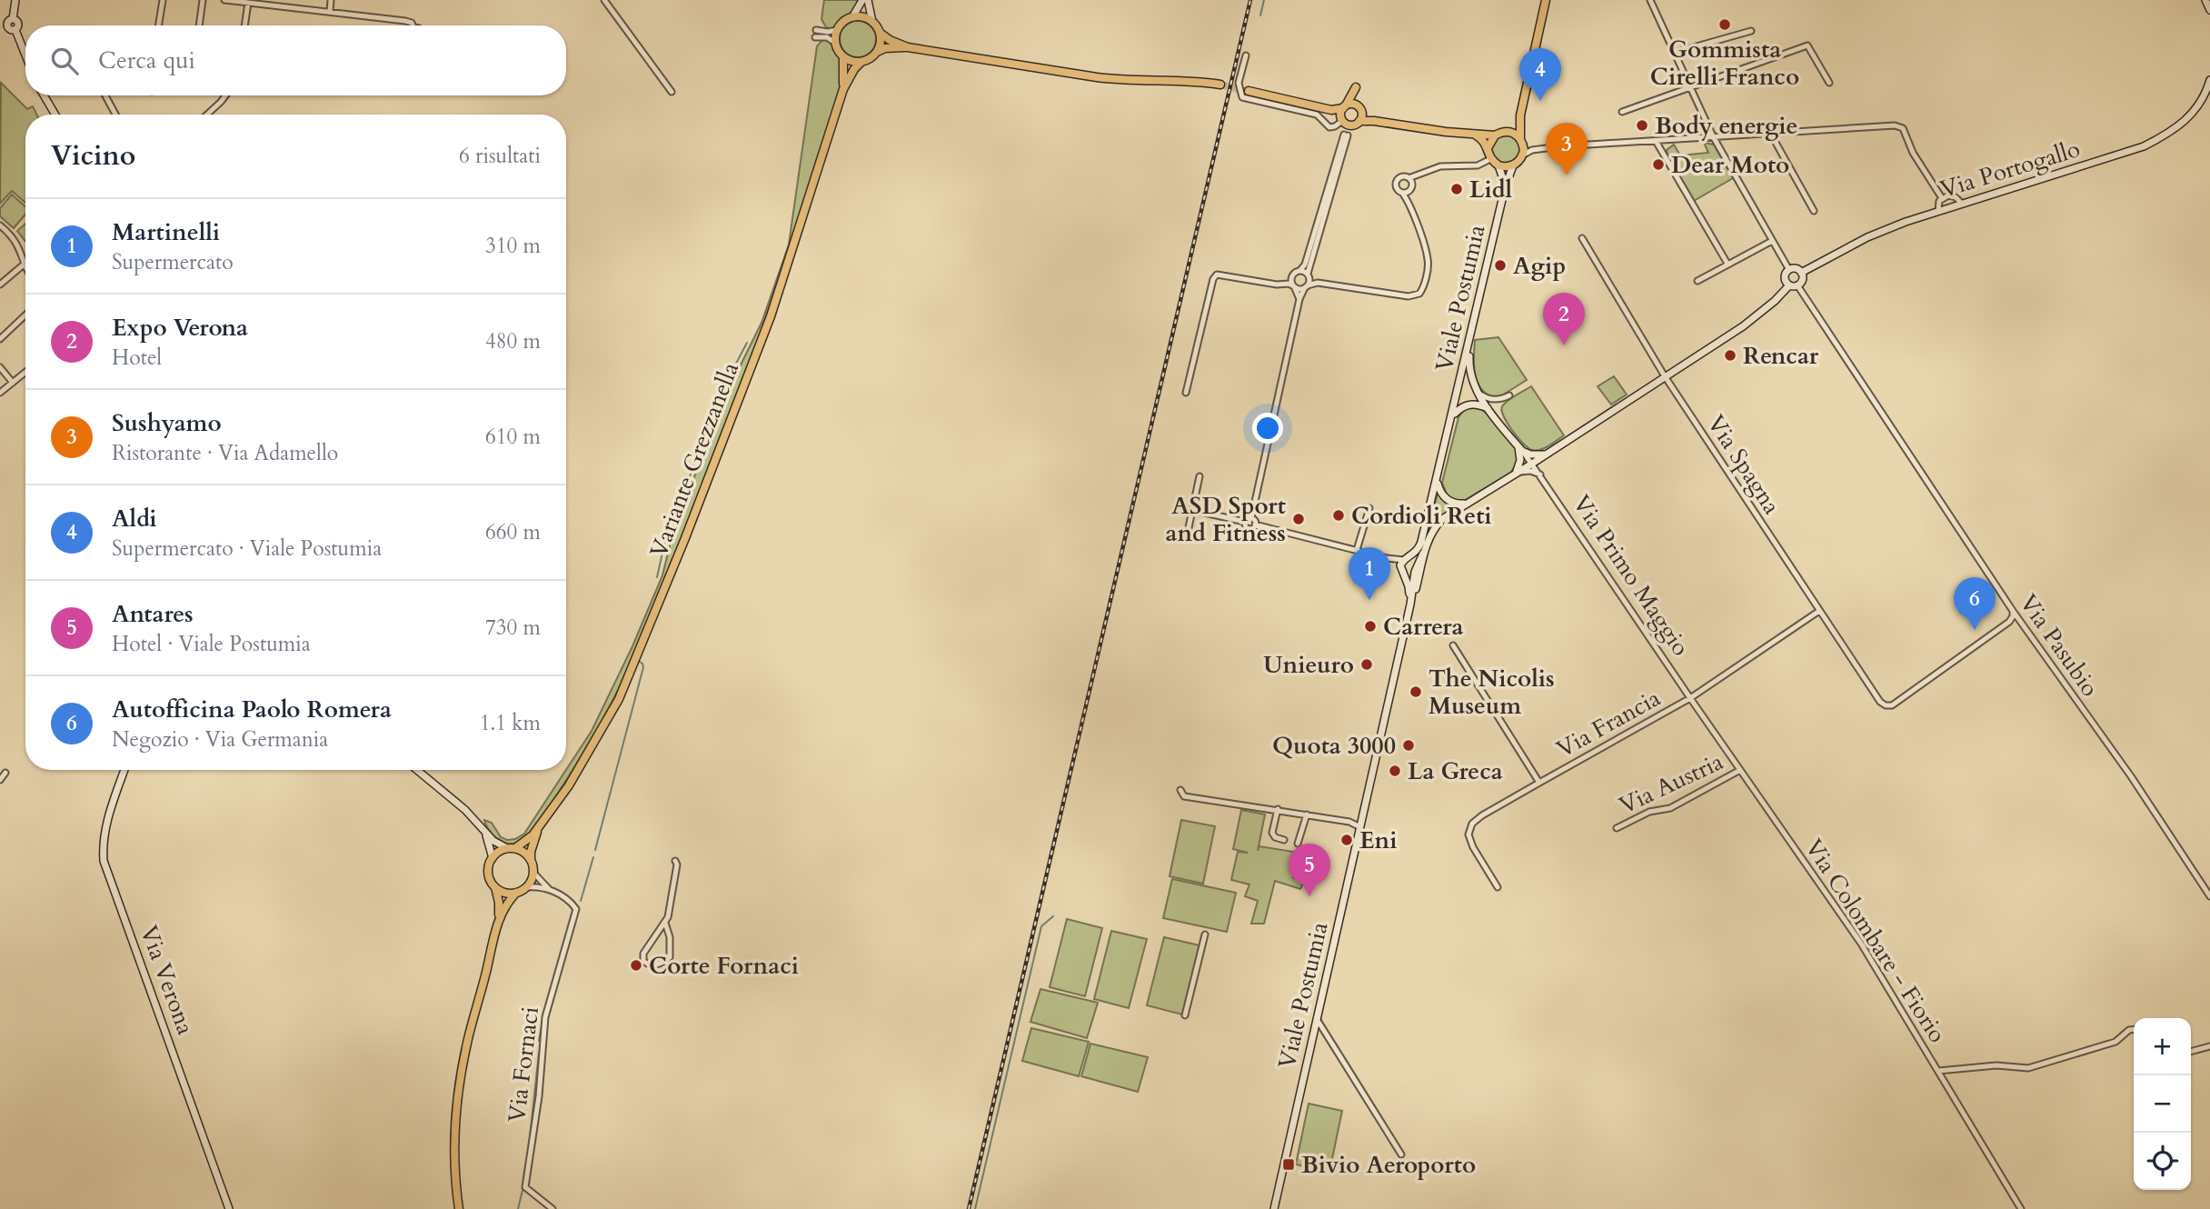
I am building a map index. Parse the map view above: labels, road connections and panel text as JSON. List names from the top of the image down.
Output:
{
  "streets": {
    "main road": [
      "Via Portogallo",
      "Viale Postumia",
      "Variante Grezzanella",
      "Via Primo Maggio",
      "Via Verona"
    ],
    "street": [
      "Via Spagna",
      "Via Pasubio",
      "Via Francia",
      "Via Austria",
      "Via Colombare - Fiorio",
      "Via Fornaci"
    ]
  },
  "crossings": [
    ["Via Portogallo", "Via Pasubio"],
    ["Viale Postumia", "Via Primo Maggio"],
    ["Variante Grezzanella", "Via Fornaci"],
    ["Via Spagna", "Via Pasubio"],
    ["Via Spagna", "Via Francia"],
    ["Via Primo Maggio", "Via Francia"],
    ["Via Primo Maggio", "Via Colombare - Fiorio"],
    ["Via Francia", "Via Colombare - Fiorio"],
    ["Via Austria", "Via Colombare - Fiorio"]
  ],
  "places": {
    "other": [
      "Gommista Cirelli Franco",
      "Body energie",
      "Dear Moto",
      "Lidl",
      "Agip",
      "Rencar",
      "Cordioli Reti",
      "ASD Sport and Fitness",
      "Carrera",
      "Unieuro",
      "The Nicolis Museum",
      "Quota 3000",
      "La Greca",
      "Eni",
      "Corte Fornaci"
    ],
    "transit": ["Bivio Aeroporto"]
  },
  "page": {
    "search": "Cerca qui",
    "pins": [
      "4",
      "3",
      "2",
      "1",
      "6",
      "5"
    ],
    "heading": ["Vicino", "6 risultati"],
    "list": [
      {
        "mark": "1",
        "name": "Martinelli",
        "note": "Supermercato",
        "value": "310 m"
      },
      {
        "mark": "2",
        "name": "Expo Verona",
        "note": "Hotel",
        "value": "480 m"
      },
      {
        "mark": "3",
        "name": "Sushyamo",
        "note": "Ristorante · Via Adamello",
        "value": "610 m"
      },
      {
        "mark": "4",
        "name": "Aldi",
        "note": "Supermercato · Viale Postumia",
        "value": "660 m"
      },
      {
        "mark": "5",
        "name": "Antares",
        "note": "Hotel · Viale Postumia",
        "value": "730 m"
      },
      {
        "mark": "6",
        "name": "Autofficina Paolo Romera",
        "note": "Negozio · Via Germania",
        "value": "1.1 km"
      }
    ],
    "map_buttons": ["+", "−"]
  }
}
